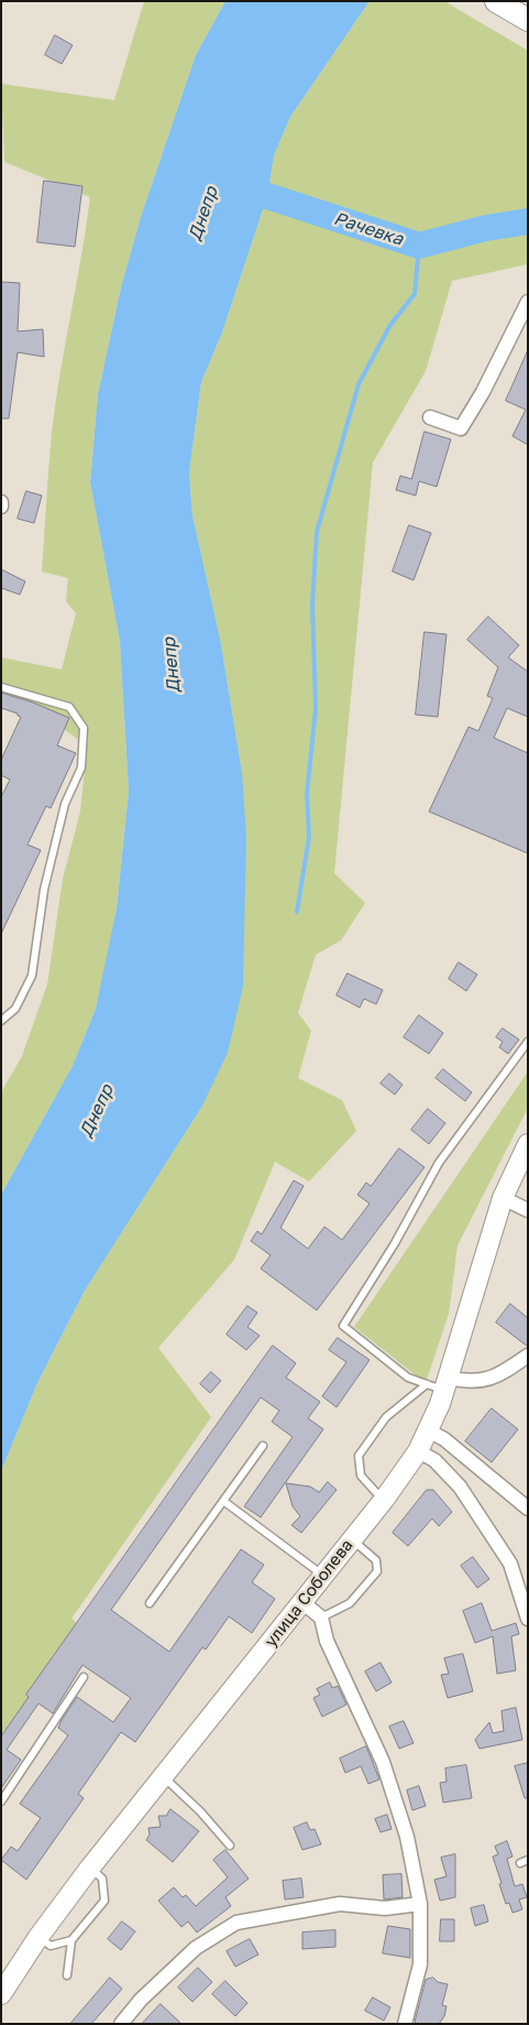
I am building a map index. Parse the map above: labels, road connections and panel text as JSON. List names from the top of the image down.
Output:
{
  "streets": {
    "main road": ["улица Соболева"]
  },
  "water": ["Днепр", "Рачевка"]
}
